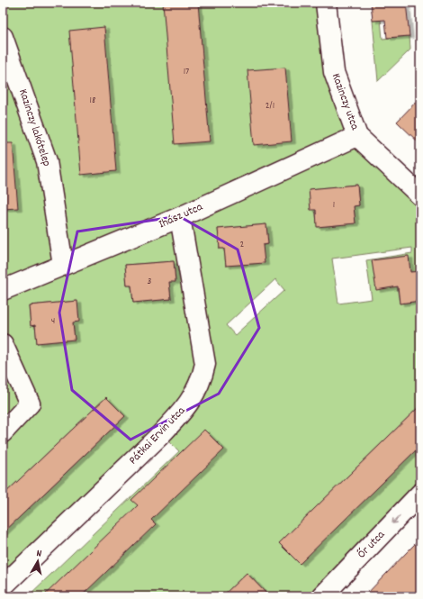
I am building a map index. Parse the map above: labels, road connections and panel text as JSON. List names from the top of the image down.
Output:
{
  "streets": {
    "street": [
      "Kazinczy utca",
      "Kazinczy lakótelep",
      "Ihász utca",
      "Pátkai Ervin utca",
      "Őr utca"
    ]
  },
  "crossings": [
    ["Kazinczy utca", "Ihász utca"],
    ["Kazinczy lakótelep", "Ihász utca"],
    ["Ihász utca", "Pátkai Ervin utca"]
  ],
  "one_way": ["Őr utca"],
  "house_numbers": [
    "17",
    "18",
    "2/1",
    "1",
    "2",
    "3",
    "4"
  ],
  "north": "top"
}
